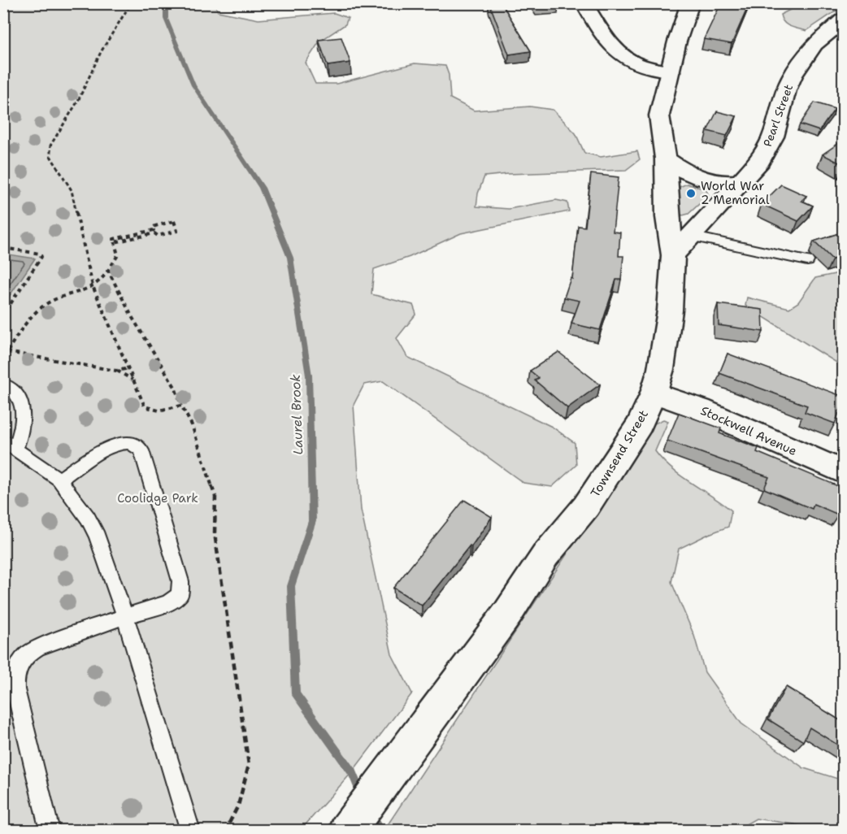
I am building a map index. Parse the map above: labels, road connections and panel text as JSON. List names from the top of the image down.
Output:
{
  "streets": {
    "street": ["Pearl Street", "Stockwell Avenue", "Townsend Street"]
  },
  "crossings": [
    ["Pearl Street", "Townsend Street"],
    ["Stockwell Avenue", "Townsend Street"]
  ],
  "water": ["Laurel Brook"],
  "parks": ["Coolidge Park"],
  "places": ["World War 2 Memorial"]
}
